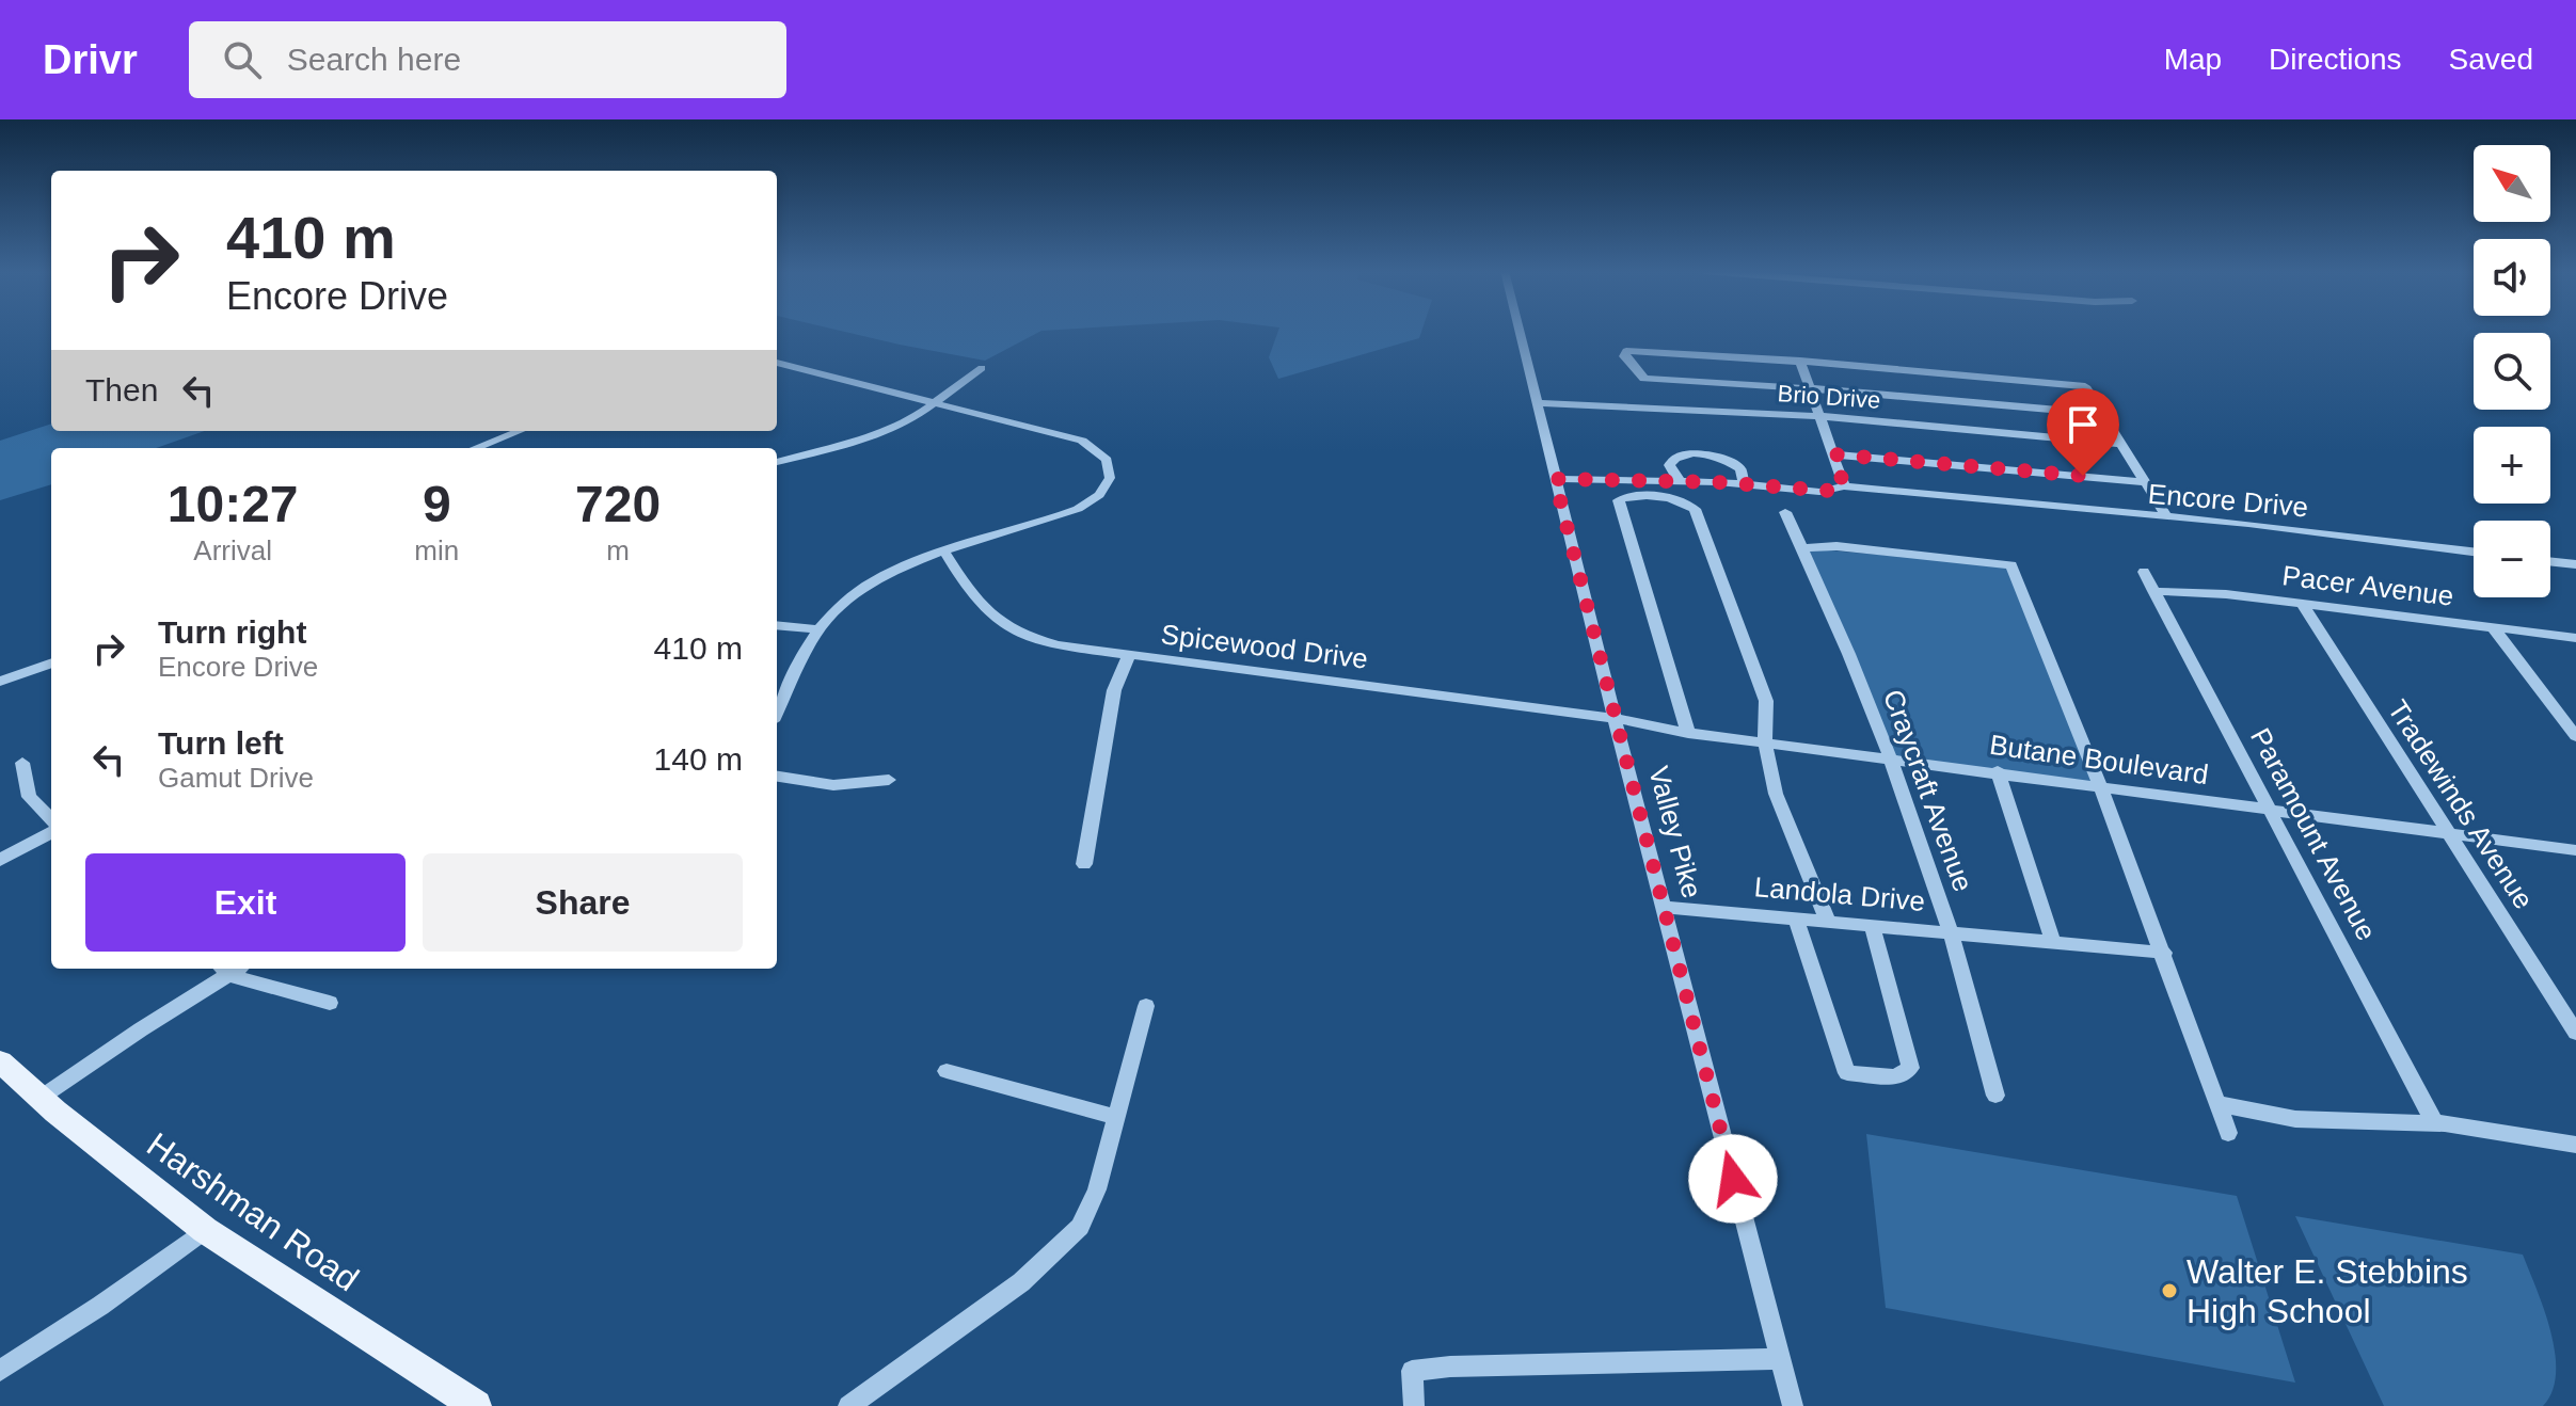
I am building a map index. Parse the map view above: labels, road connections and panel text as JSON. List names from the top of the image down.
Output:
{
  "streets": {
    "main road": ["Harshman Road"],
    "street": [
      "Brio Drive",
      "Encore Drive",
      "Pacer Avenue",
      "Spicewood Drive",
      "Butane Boulevard",
      "Craycraft Avenue",
      "Tradewinds Avenue",
      "Valley Pike",
      "Paramount Avenue",
      "Landola Drive"
    ]
  },
  "crossings": [
    ["Brio Drive", "Valley Pike"],
    ["Encore Drive", "Valley Pike"],
    ["Pacer Avenue", "Tradewinds Avenue"],
    ["Pacer Avenue", "Paramount Avenue"],
    ["Spicewood Drive", "Butane Boulevard"],
    ["Spicewood Drive", "Valley Pike"],
    ["Butane Boulevard", "Craycraft Avenue"],
    ["Butane Boulevard", "Tradewinds Avenue"],
    ["Butane Boulevard", "Valley Pike"],
    ["Butane Boulevard", "Paramount Avenue"],
    ["Craycraft Avenue", "Landola Drive"],
    ["Valley Pike", "Landola Drive"]
  ],
  "places": ["Walter E. Stebbins High School"],
  "north": "top left",
  "page": {
    "header": "Drivr",
    "search": "Search here",
    "nav": ["Map", "Directions", "Saved"],
    "map_buttons": ["+", "−"],
    "turn": ["410 m", "Encore Drive"],
    "then": "Then",
    "eta": [
      "10:27",
      "Arrival",
      "9",
      "min",
      "720",
      "m"
    ],
    "list": [
      {
        "name": "Turn right",
        "note": "Encore Drive",
        "value": "410 m"
      },
      {
        "name": "Turn left",
        "note": "Gamut Drive",
        "value": "140 m"
      }
    ],
    "buttons": ["Exit", "Share"]
  }
}
